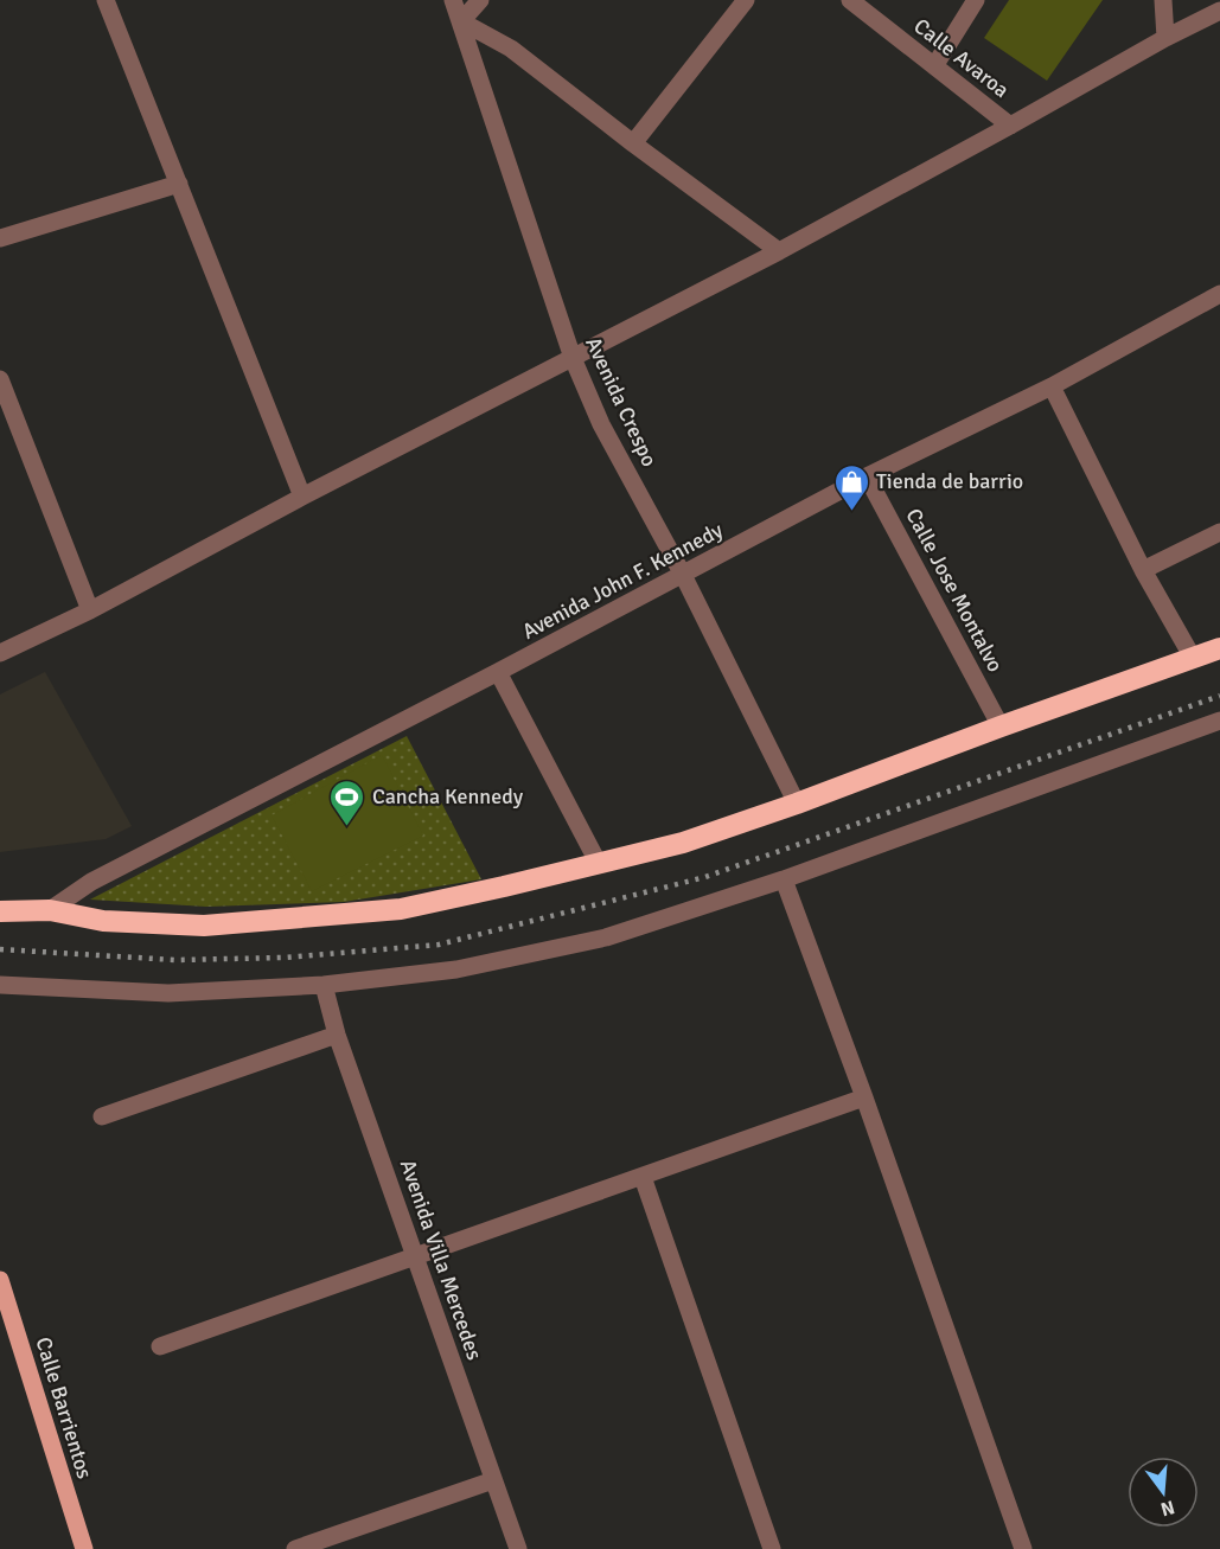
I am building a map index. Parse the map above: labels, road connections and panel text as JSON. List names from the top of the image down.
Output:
{
  "streets": {
    "main road": ["Calle Barrientos"],
    "street": [
      "Calle Avaroa",
      "Avenida Crespo",
      "Avenida John F. Kennedy",
      "Calle Jose Montalvo",
      "Avenida Villa Mercedes"
    ]
  },
  "crossings": [
    ["Avenida Crespo", "Avenida John F. Kennedy"],
    ["Avenida John F. Kennedy", "Calle Jose Montalvo"]
  ],
  "places": {
    "shop": ["Tienda de barrio"],
    "sports": ["Cancha Kennedy"]
  },
  "north": "bottom"
}
